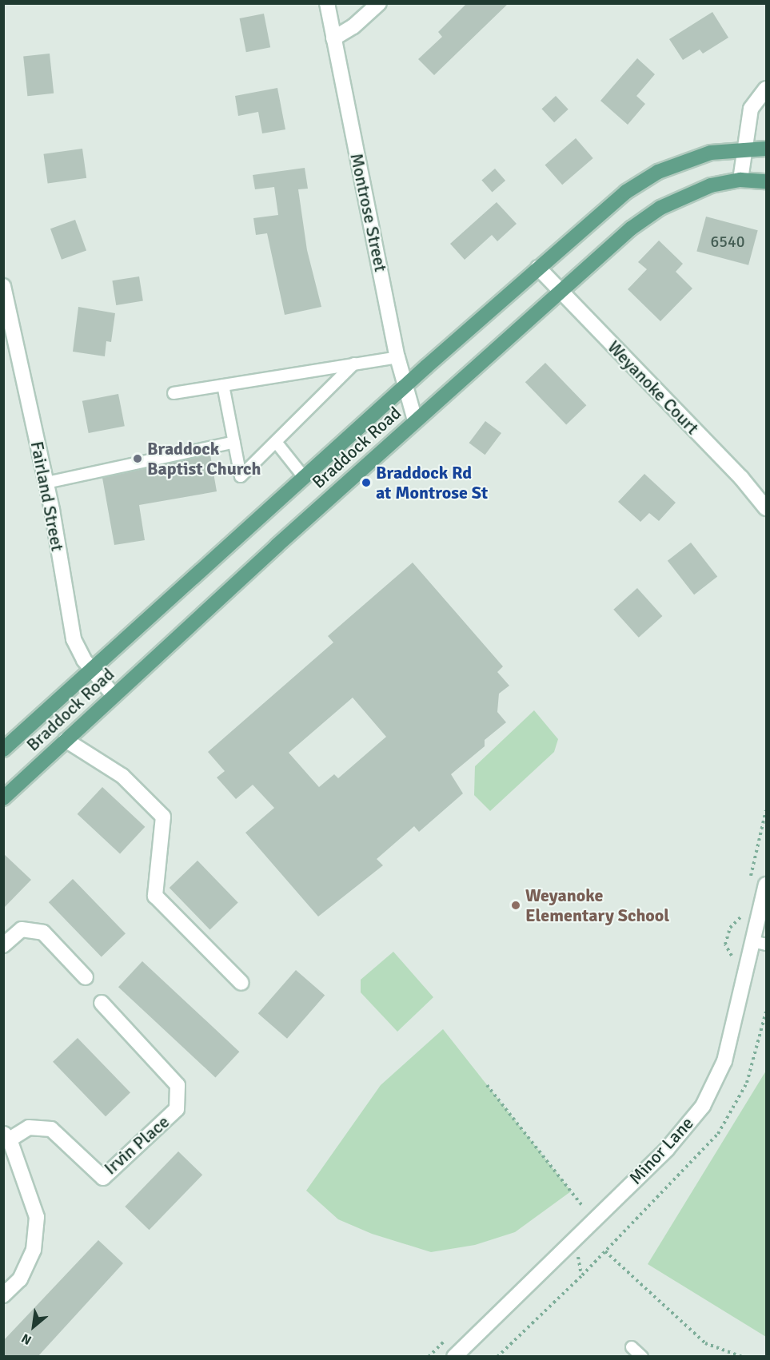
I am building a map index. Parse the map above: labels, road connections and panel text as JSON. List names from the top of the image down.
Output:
{
  "streets": {
    "main road": ["Braddock Road"],
    "street": [
      "Montrose Street",
      "Weyanoke Court",
      "Fairland Street",
      "Irvin Place",
      "Minor Lane"
    ]
  },
  "crossings": [
    ["Montrose Street", "Braddock Road"],
    ["Weyanoke Court", "Braddock Road"],
    ["Braddock Road", "Fairland Street"]
  ],
  "places": ["Braddock Baptist Church", "Braddock Rd at Montrose St", "Weyanoke Elementary School"],
  "house_numbers": ["6540"],
  "north": "bottom left"
}
